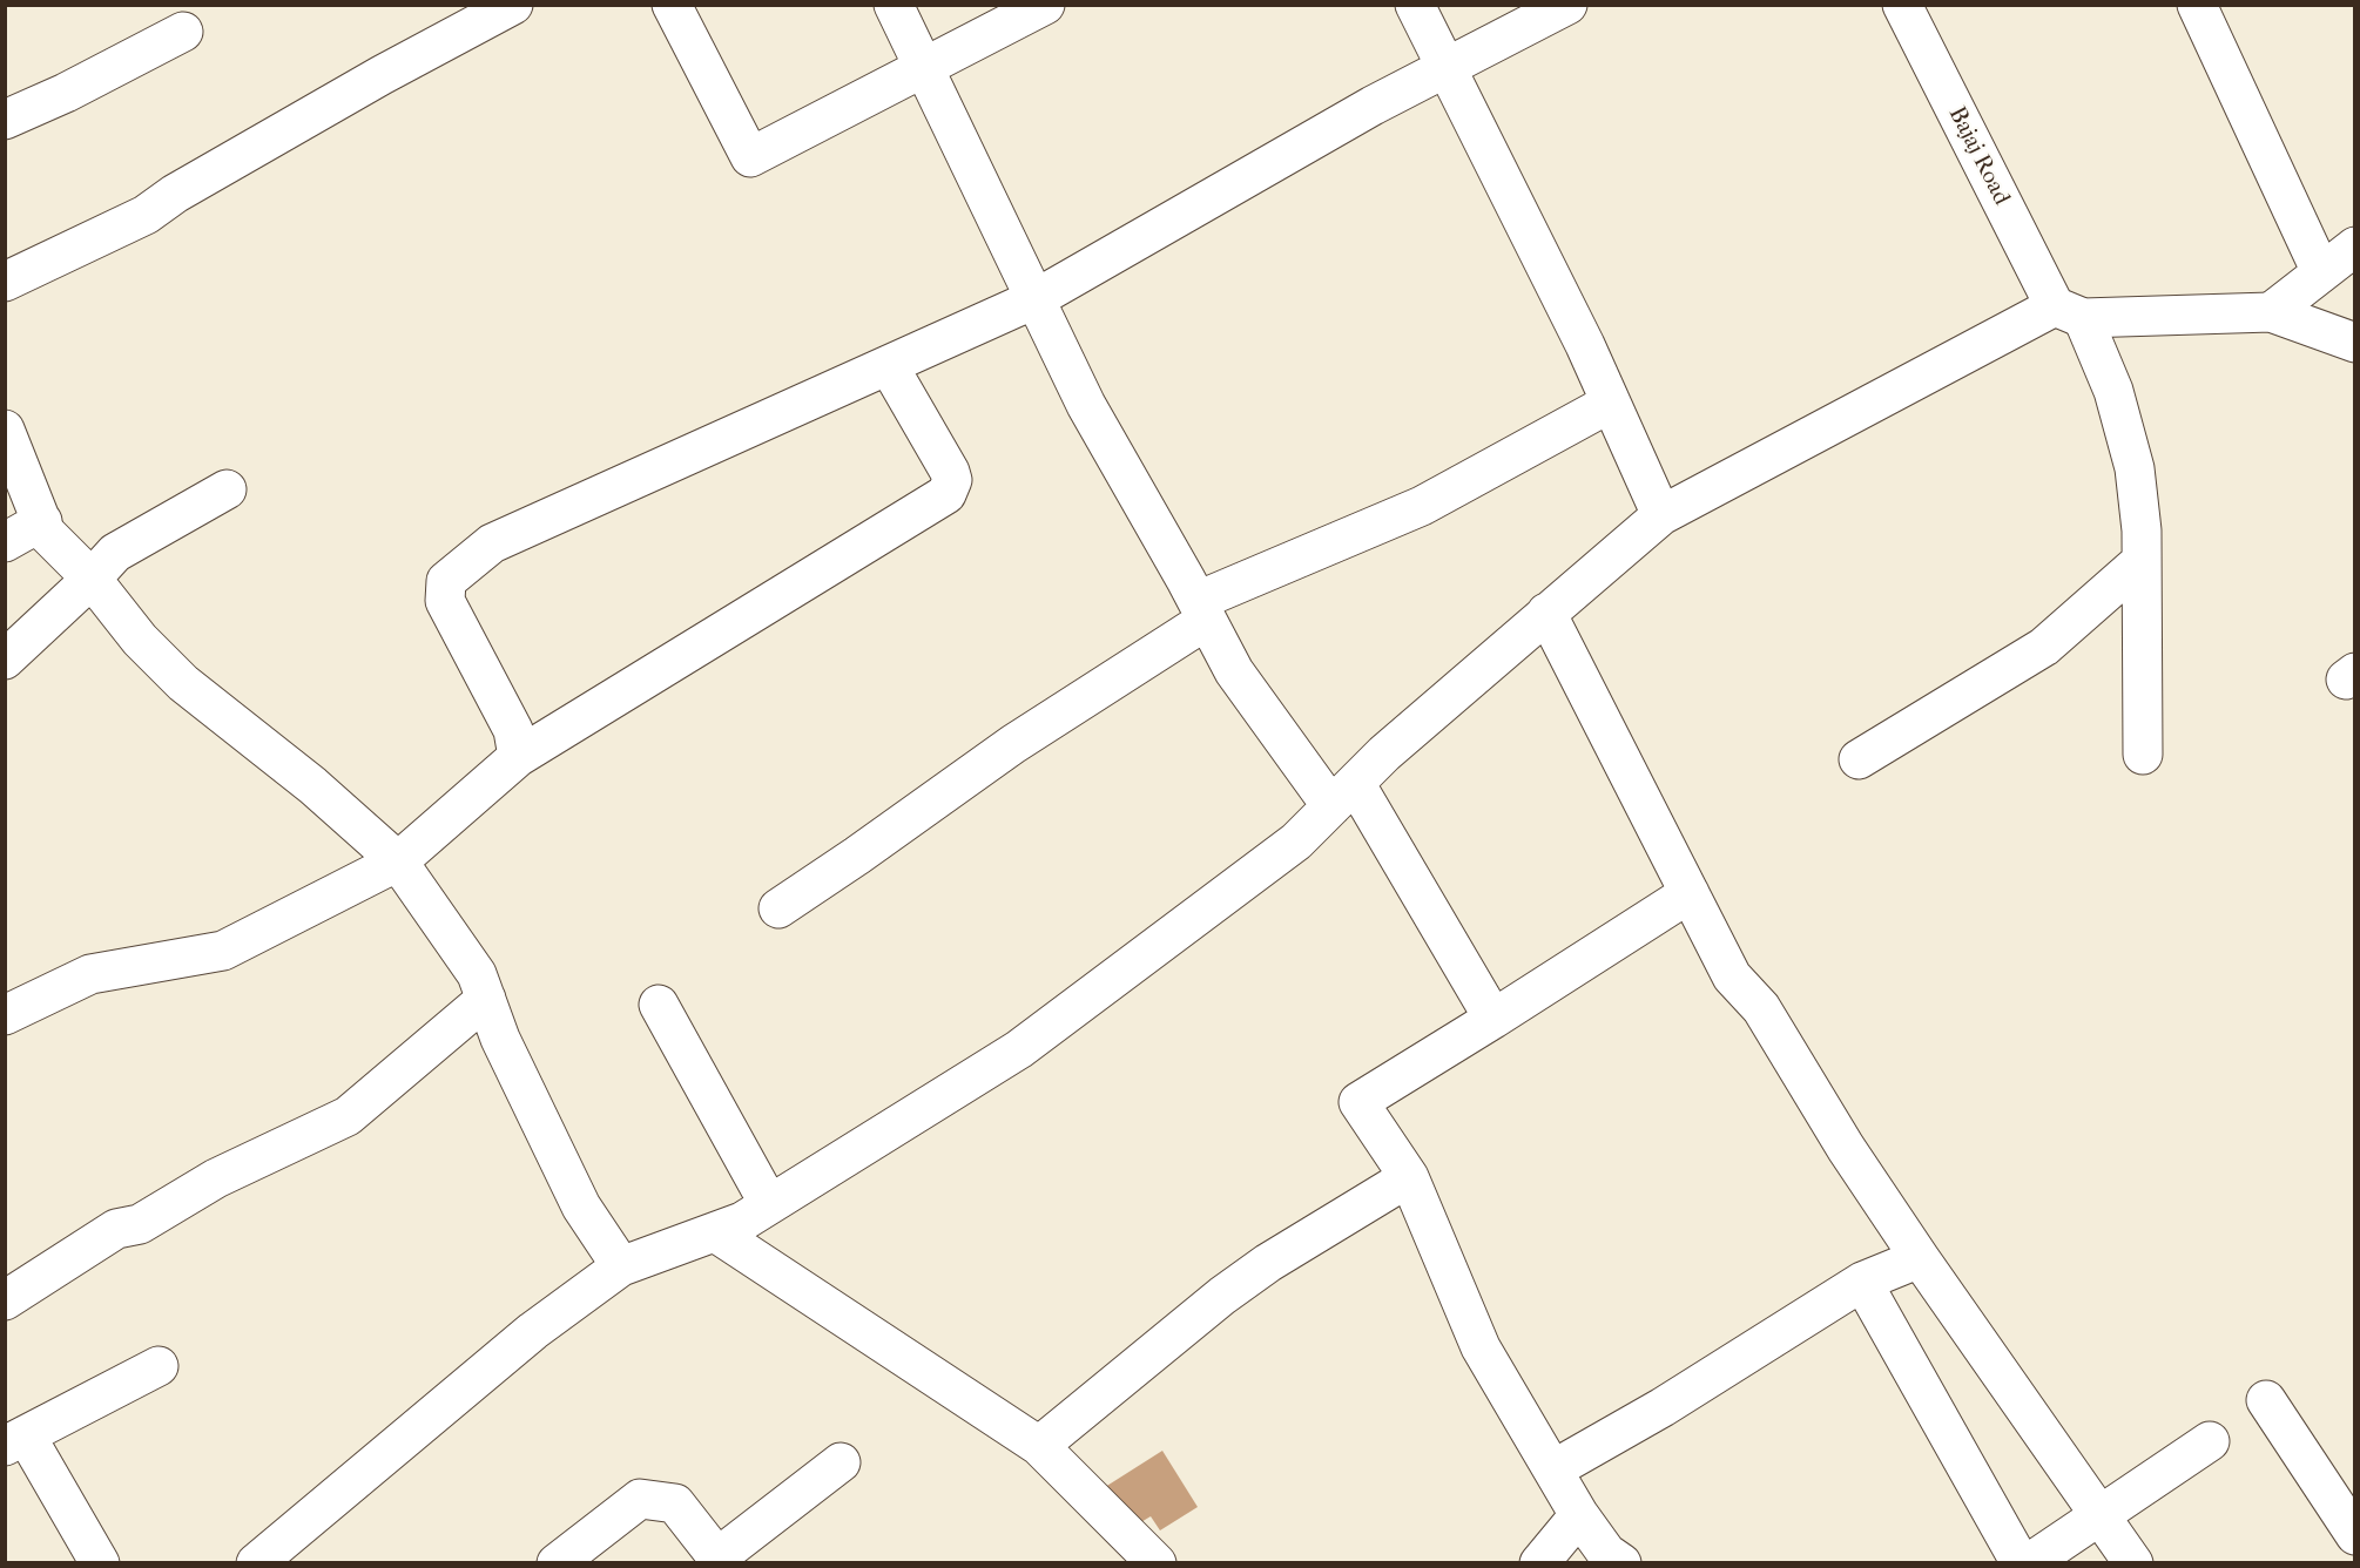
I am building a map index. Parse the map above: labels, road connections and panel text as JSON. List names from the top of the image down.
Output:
{
  "streets": {
    "street": ["Bajaj Road"]
  }
}
